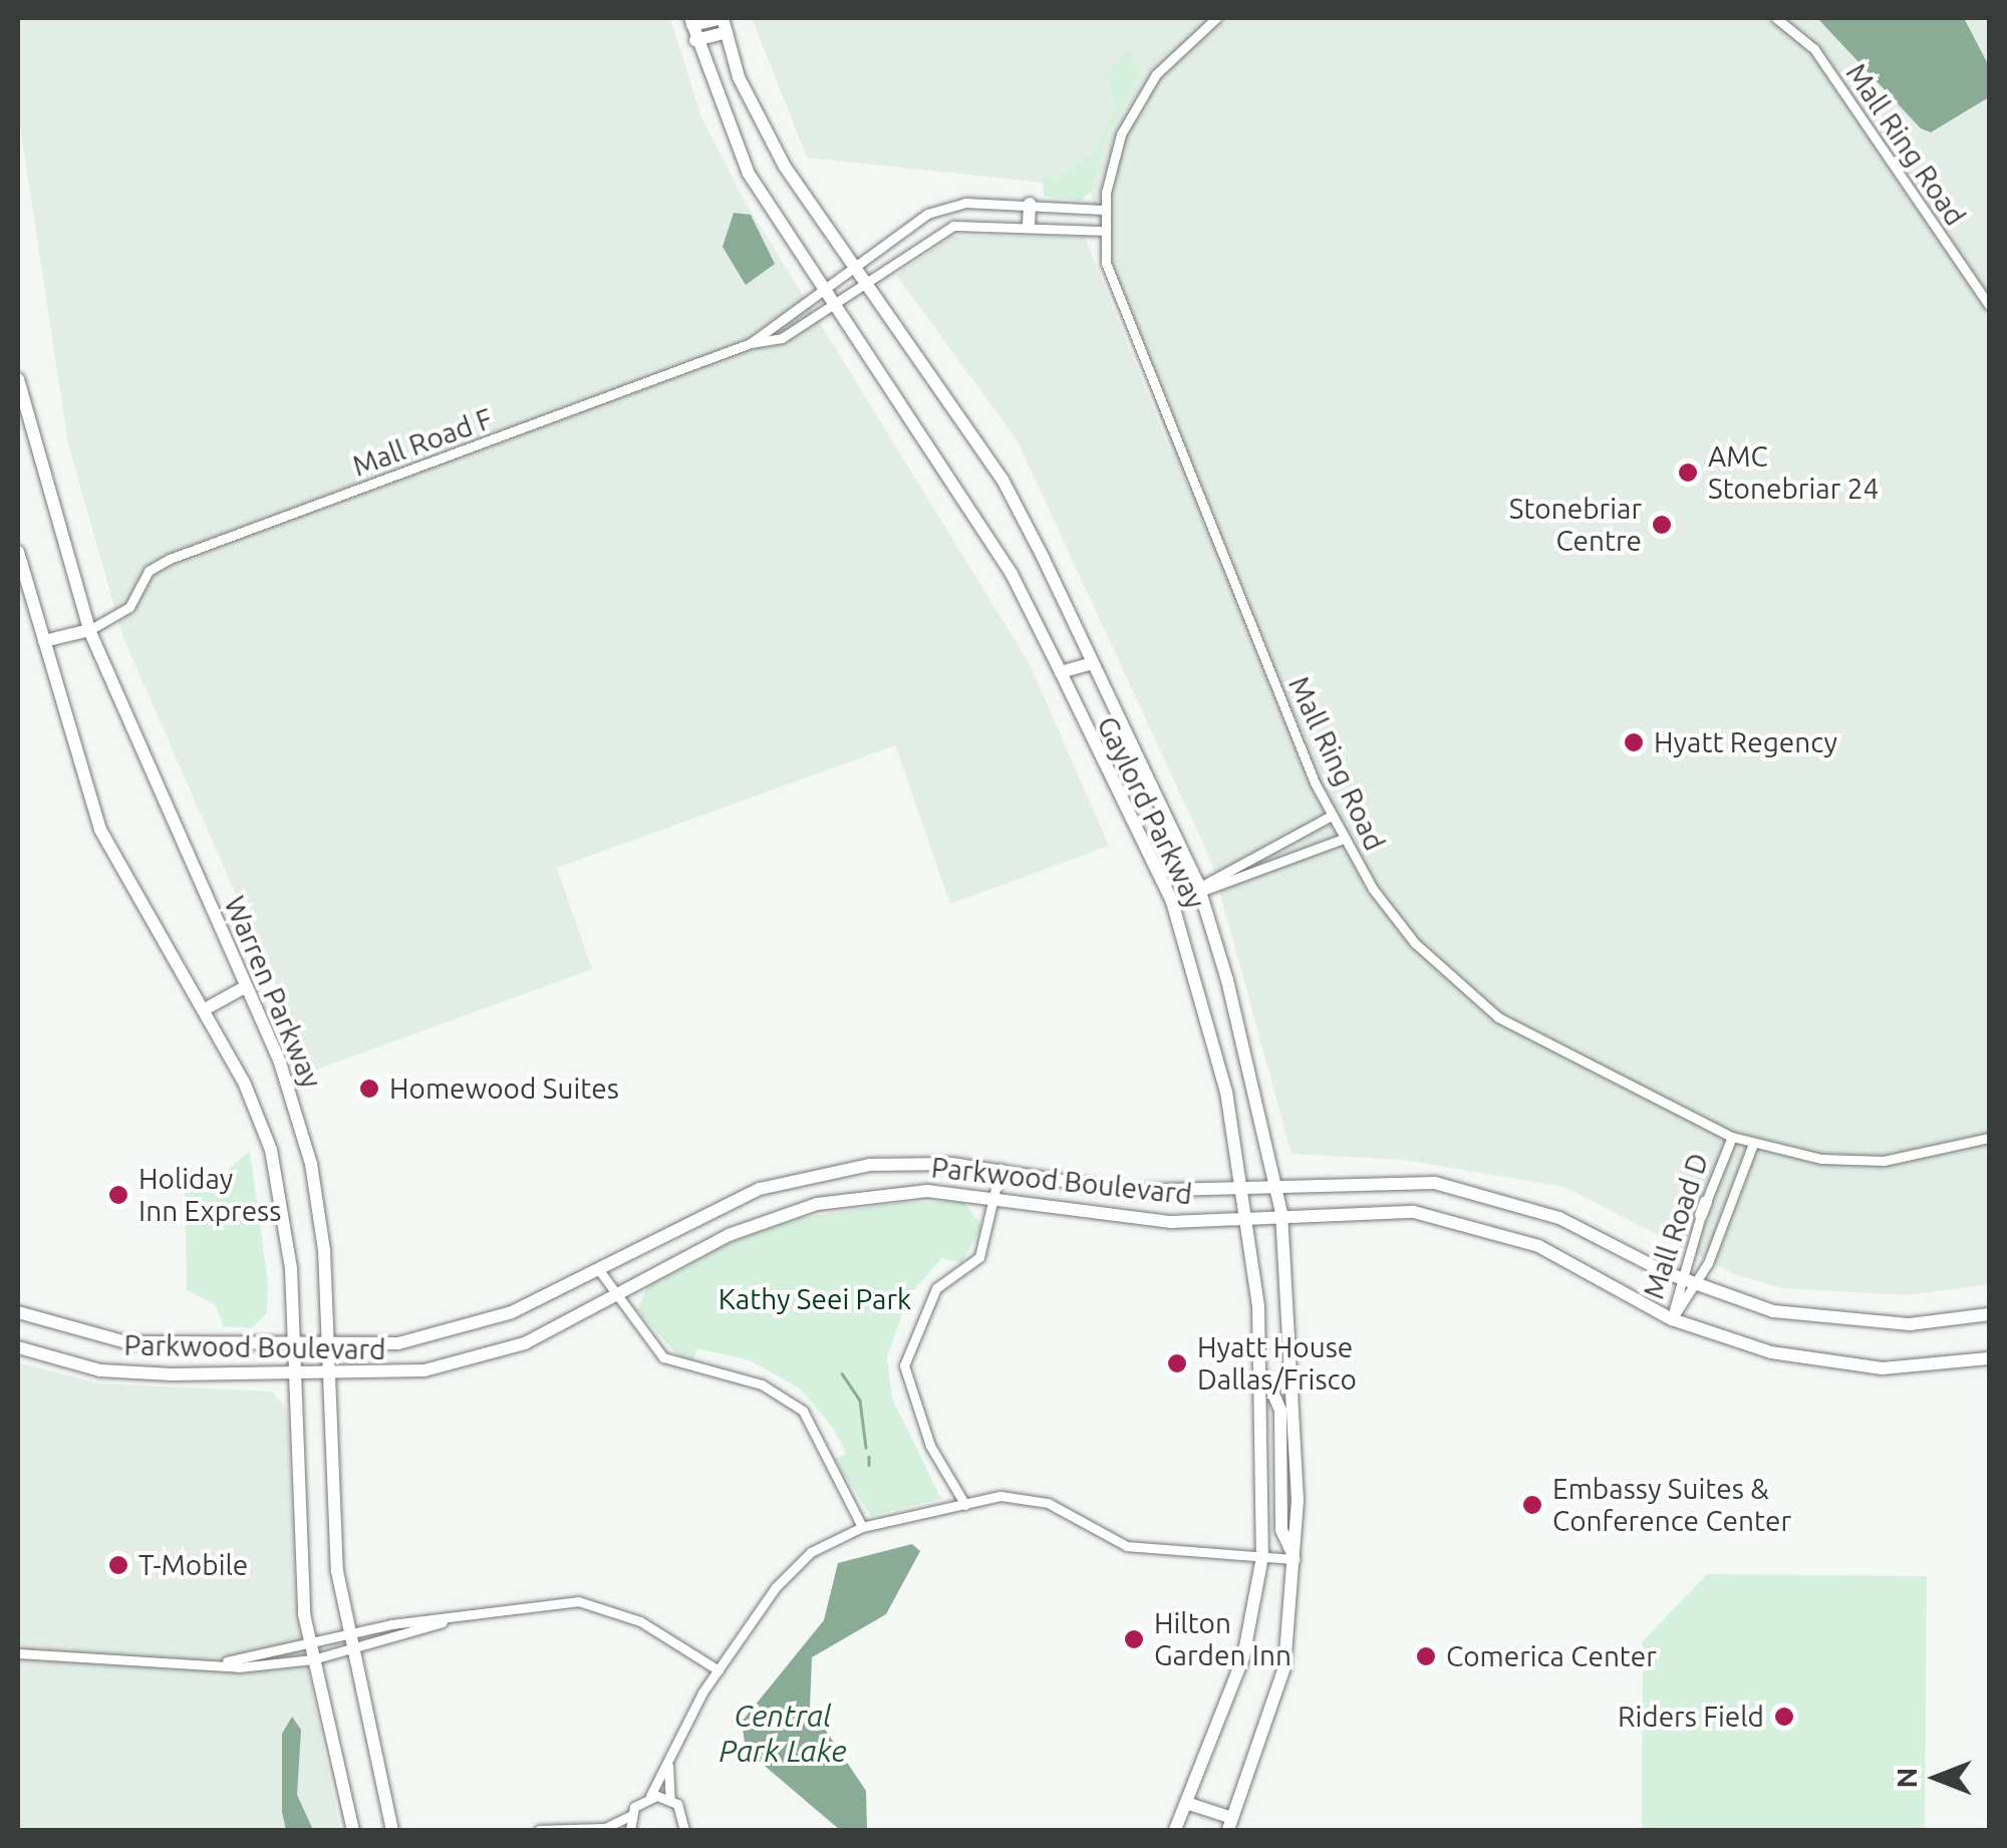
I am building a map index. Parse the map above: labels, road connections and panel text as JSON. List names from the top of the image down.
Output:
{
  "streets": {
    "main road": ["Gaylord Parkway", "Warren Parkway", "Parkwood Boulevard"],
    "street": ["Mall Ring Road", "Mall Road F", "Mall Road D"]
  },
  "crossings": [
    ["Mall Ring Road", "Mall Road F"],
    ["Mall Ring Road", "Mall Road D"],
    ["Mall Road F", "Gaylord Parkway"],
    ["Mall Road F", "Warren Parkway"],
    ["Gaylord Parkway", "Parkwood Boulevard"],
    ["Warren Parkway", "Parkwood Boulevard"],
    ["Parkwood Boulevard", "Mall Road D"]
  ],
  "water": ["Central Park Lake"],
  "parks": ["Kathy Seei Park"],
  "places": [
    "AMC Stonebriar 24",
    "Stonebriar Centre",
    "Hyatt Regency",
    "Homewood Suites",
    "Holiday Inn Express",
    "Hyatt House Dallas/Frisco",
    "Embassy Suites & Conference Center",
    "T-Mobile",
    "Hilton Garden Inn",
    "Comerica Center",
    "Riders Field"
  ],
  "north": "left"
}
